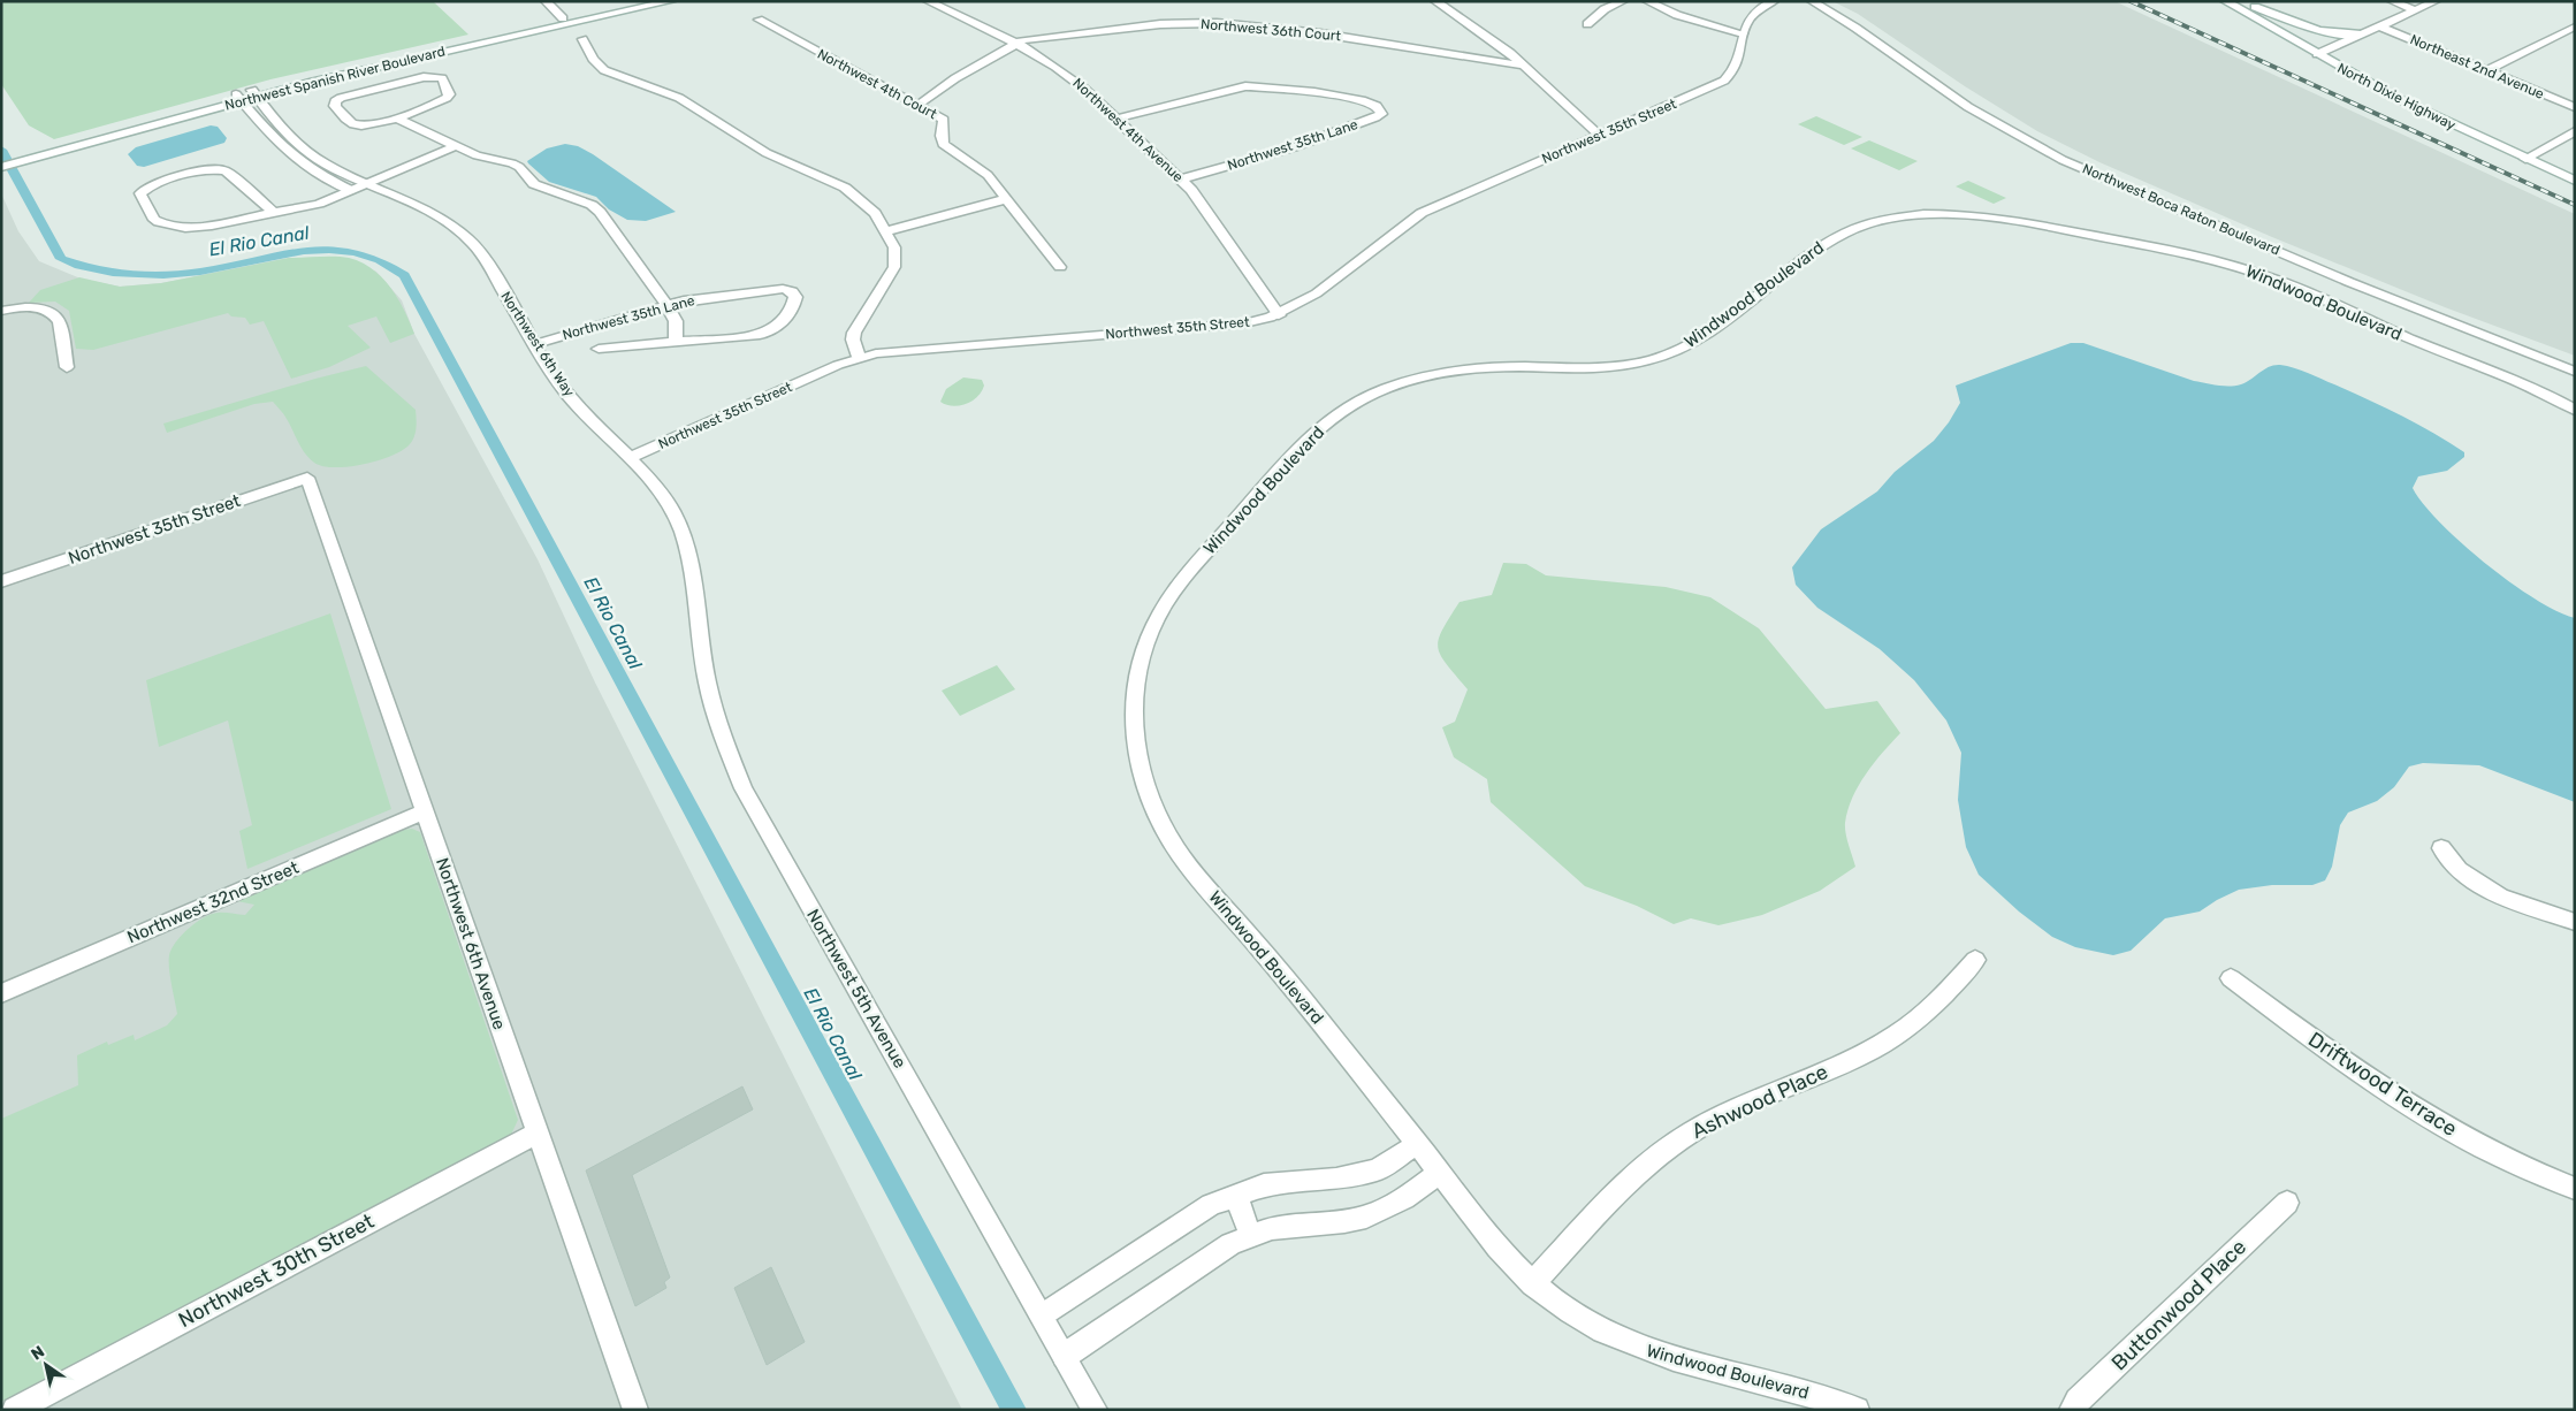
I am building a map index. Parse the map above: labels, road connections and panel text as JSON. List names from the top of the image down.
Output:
{
  "streets": {
    "street": [
      "Northwest 36th Court",
      "Northeast 2nd Avenue",
      "Northwest Spanish River Boulevard",
      "Northwest 4th Court",
      "North Dixie Highway",
      "Northwest 4th Avenue",
      "Northwest 35th Street",
      "Northwest 35th Lane",
      "Northwest Boca Raton Boulevard",
      "Windwood Boulevard",
      "Northwest 6th Way",
      "Northwest 32nd Street",
      "Northwest 6th Avenue",
      "Northwest 5th Avenue",
      "Driftwood Terrace",
      "Ashwood Place",
      "Northwest 30th Street",
      "Buttonwood Place"
    ]
  },
  "crossings": [
    ["Northwest 36th Court", "Northwest 4th Court"],
    ["Northwest 36th Court", "Northwest 4th Avenue"],
    ["Northwest Spanish River Boulevard", "Northwest 6th Way"],
    ["Northwest 4th Avenue", "Northwest 35th Street"],
    ["Northwest 4th Avenue", "Northwest 35th Lane"],
    ["Northwest 35th Street", "Northwest 6th Way"],
    ["Northwest 35th Street", "Northwest 6th Avenue"],
    ["Northwest 35th Lane", "Northwest 6th Way"],
    ["Windwood Boulevard", "Ashwood Place"],
    ["Northwest 6th Way", "Northwest 5th Avenue"],
    ["Northwest 32nd Street", "Northwest 6th Avenue"],
    ["Northwest 6th Avenue", "Northwest 30th Street"]
  ],
  "water": ["El Rio Canal"],
  "north": "top left"
}
